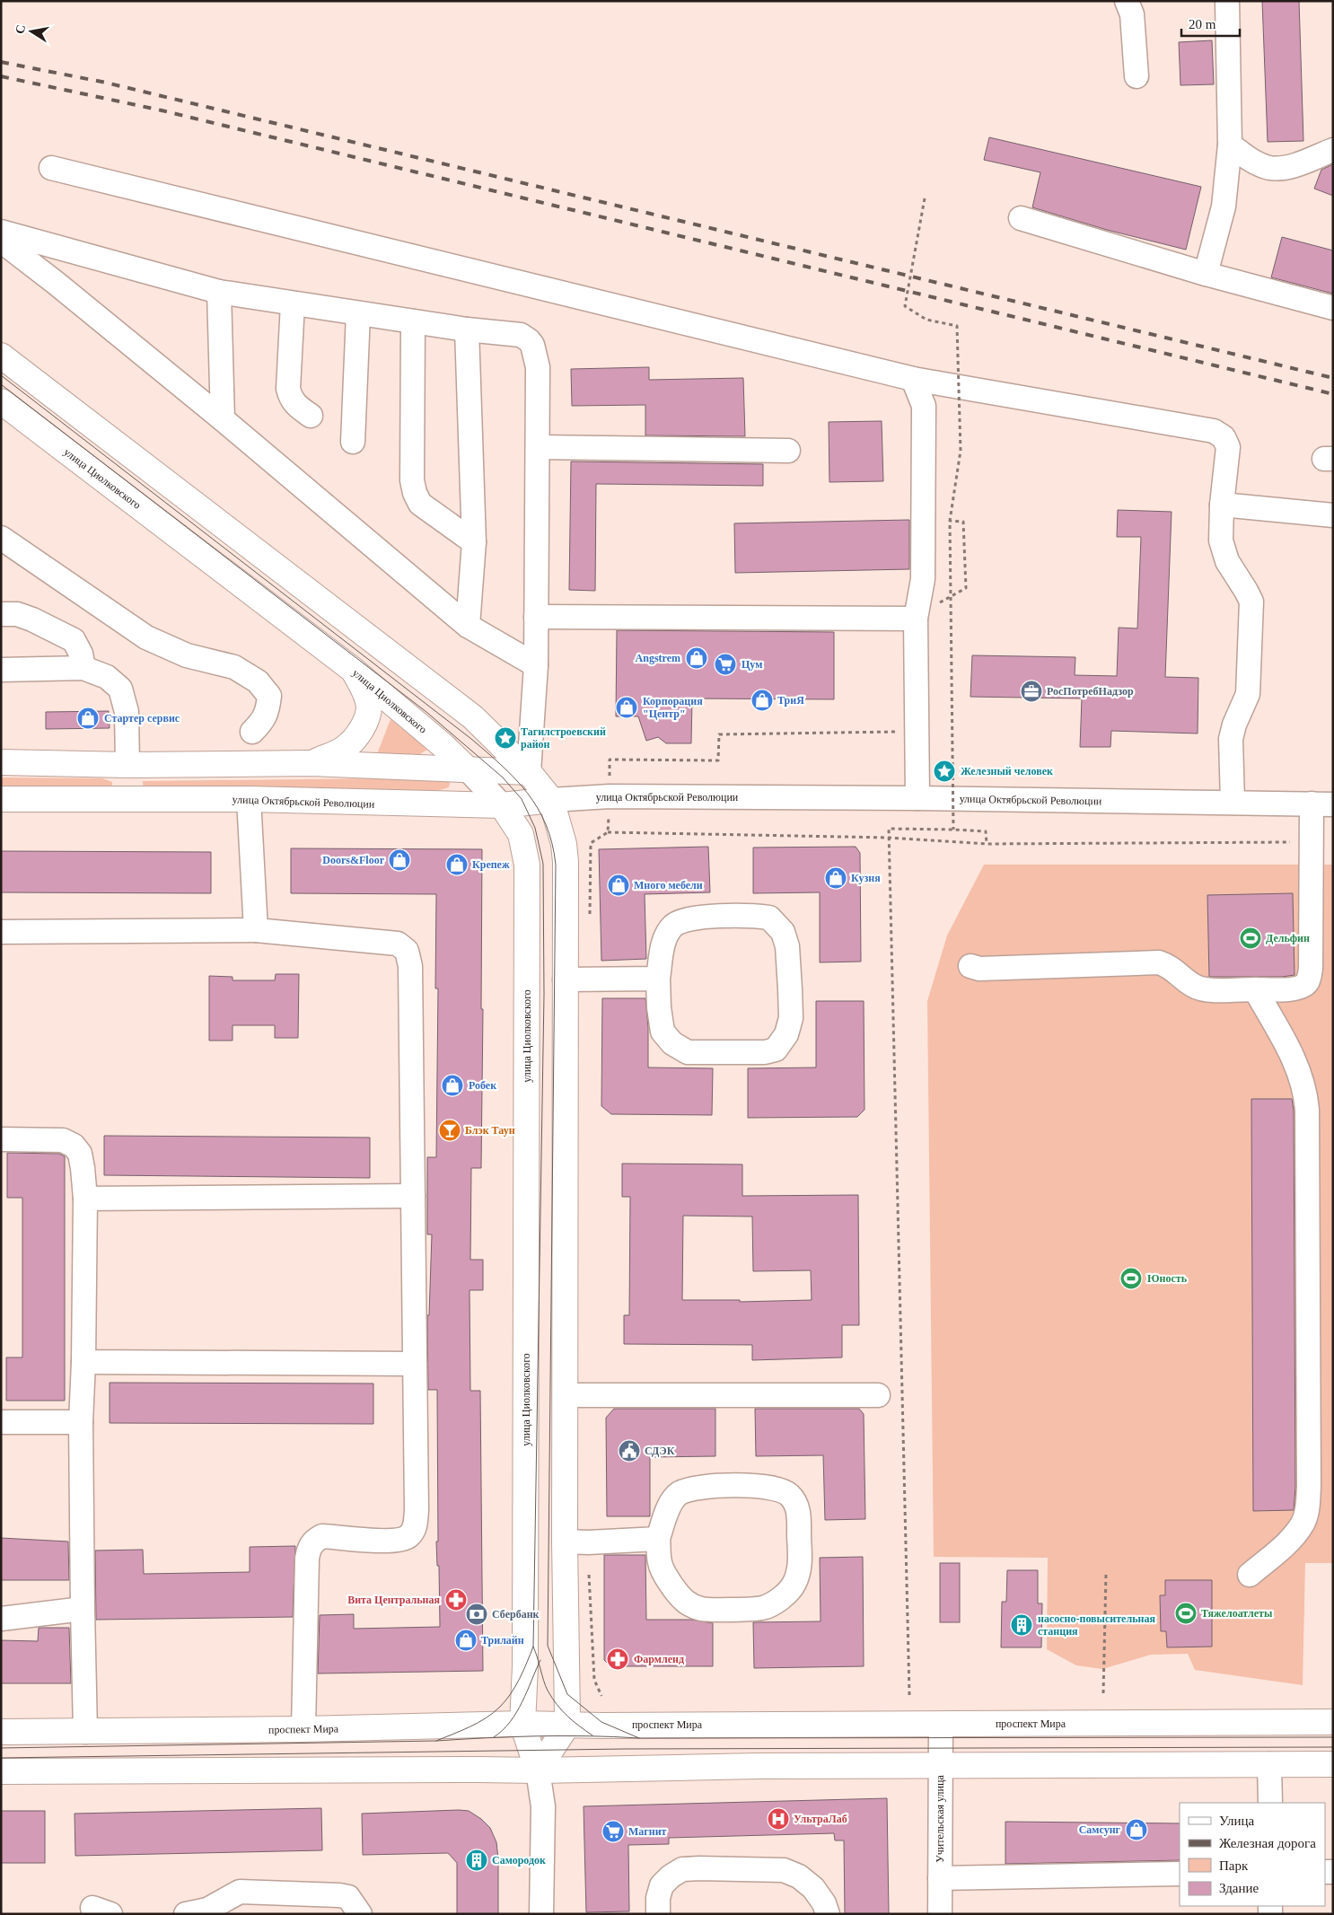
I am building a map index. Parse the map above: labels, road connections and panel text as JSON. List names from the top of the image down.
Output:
{
  "streets": {
    "main road": ["улица Циолковского", "улица Октябрьской Революции", "проспект Мира"],
    "street": ["Учительская улица"]
  },
  "crossings": [
    ["улица Циолковского", "улица Октябрьской Революции"],
    ["улица Циолковского", "проспект Мира"],
    ["проспект Мира", "Учительская улица"]
  ],
  "places": {
    "shop": [
      "Angstrem",
      "ТриЯ",
      "Корпорация \"Центр\"",
      "Стартер сервис",
      "Doors&Floor",
      "Крепеж",
      "Кузня",
      "Много мебели",
      "Робек",
      "Трилайн",
      "Самсунг"
    ],
    "supermarket": ["Цум", "Магнит"],
    "office": ["РосПотребНадзор"],
    "place": ["Тагилстроевский район", "Железный человек"],
    "sports": ["Дельфин", "Юность", "Тяжелоатлеты"],
    "bar": ["Блэк Таун"],
    "public building": ["СДЭК"],
    "pharmacy": ["Вита Центральная", "Фармленд"],
    "bank": ["Сбербанк"],
    "building": ["насосно-повысительная станция", "Самородок"],
    "hospital": ["УльтраЛаб"]
  },
  "legend": [
    "Улица",
    "Железная дорога",
    "Парк",
    "Здание"
  ],
  "scale_bar": "20 m",
  "north": "left"
}
